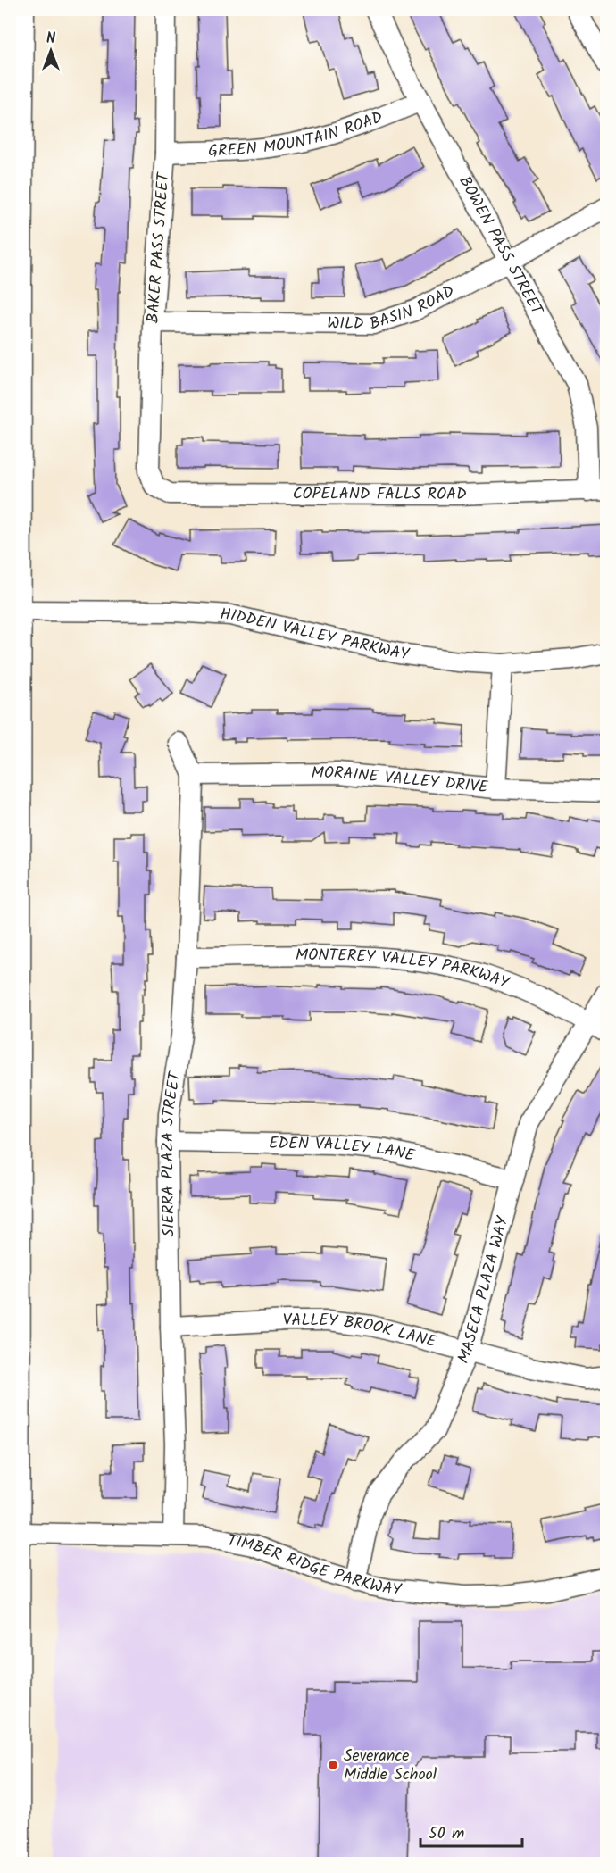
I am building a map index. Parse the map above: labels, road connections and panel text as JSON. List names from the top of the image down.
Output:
{
  "streets": {
    "street": [
      "GREEN MOUNTAIN ROAD",
      "BOWEN PASS STREET",
      "BAKER PASS STREET",
      "WILD BASIN ROAD",
      "COPELAND FALLS ROAD",
      "HIDDEN VALLEY PARKWAY",
      "MORAINE VALLEY DRIVE",
      "MONTEREY VALLEY PARKWAY",
      "EDEN VALLEY LANE",
      "SIERRA PLAZA STREET",
      "MASECA PLAZA WAY",
      "VALLEY BROOK LANE",
      "TIMBER RIDGE PARKWAY"
    ]
  },
  "crossings": [
    ["GREEN MOUNTAIN ROAD", "BOWEN PASS STREET"],
    ["GREEN MOUNTAIN ROAD", "BAKER PASS STREET"],
    ["BOWEN PASS STREET", "WILD BASIN ROAD"],
    ["BOWEN PASS STREET", "COPELAND FALLS ROAD"],
    ["BAKER PASS STREET", "WILD BASIN ROAD"],
    ["BAKER PASS STREET", "COPELAND FALLS ROAD"],
    ["MORAINE VALLEY DRIVE", "SIERRA PLAZA STREET"],
    ["MONTEREY VALLEY PARKWAY", "SIERRA PLAZA STREET"],
    ["MONTEREY VALLEY PARKWAY", "MASECA PLAZA WAY"],
    ["EDEN VALLEY LANE", "SIERRA PLAZA STREET"],
    ["EDEN VALLEY LANE", "MASECA PLAZA WAY"],
    ["SIERRA PLAZA STREET", "VALLEY BROOK LANE"],
    ["SIERRA PLAZA STREET", "TIMBER RIDGE PARKWAY"],
    ["MASECA PLAZA WAY", "VALLEY BROOK LANE"],
    ["MASECA PLAZA WAY", "TIMBER RIDGE PARKWAY"]
  ],
  "places": ["Severance Middle School"],
  "scale_bar": "50 m",
  "north": "top"
}
